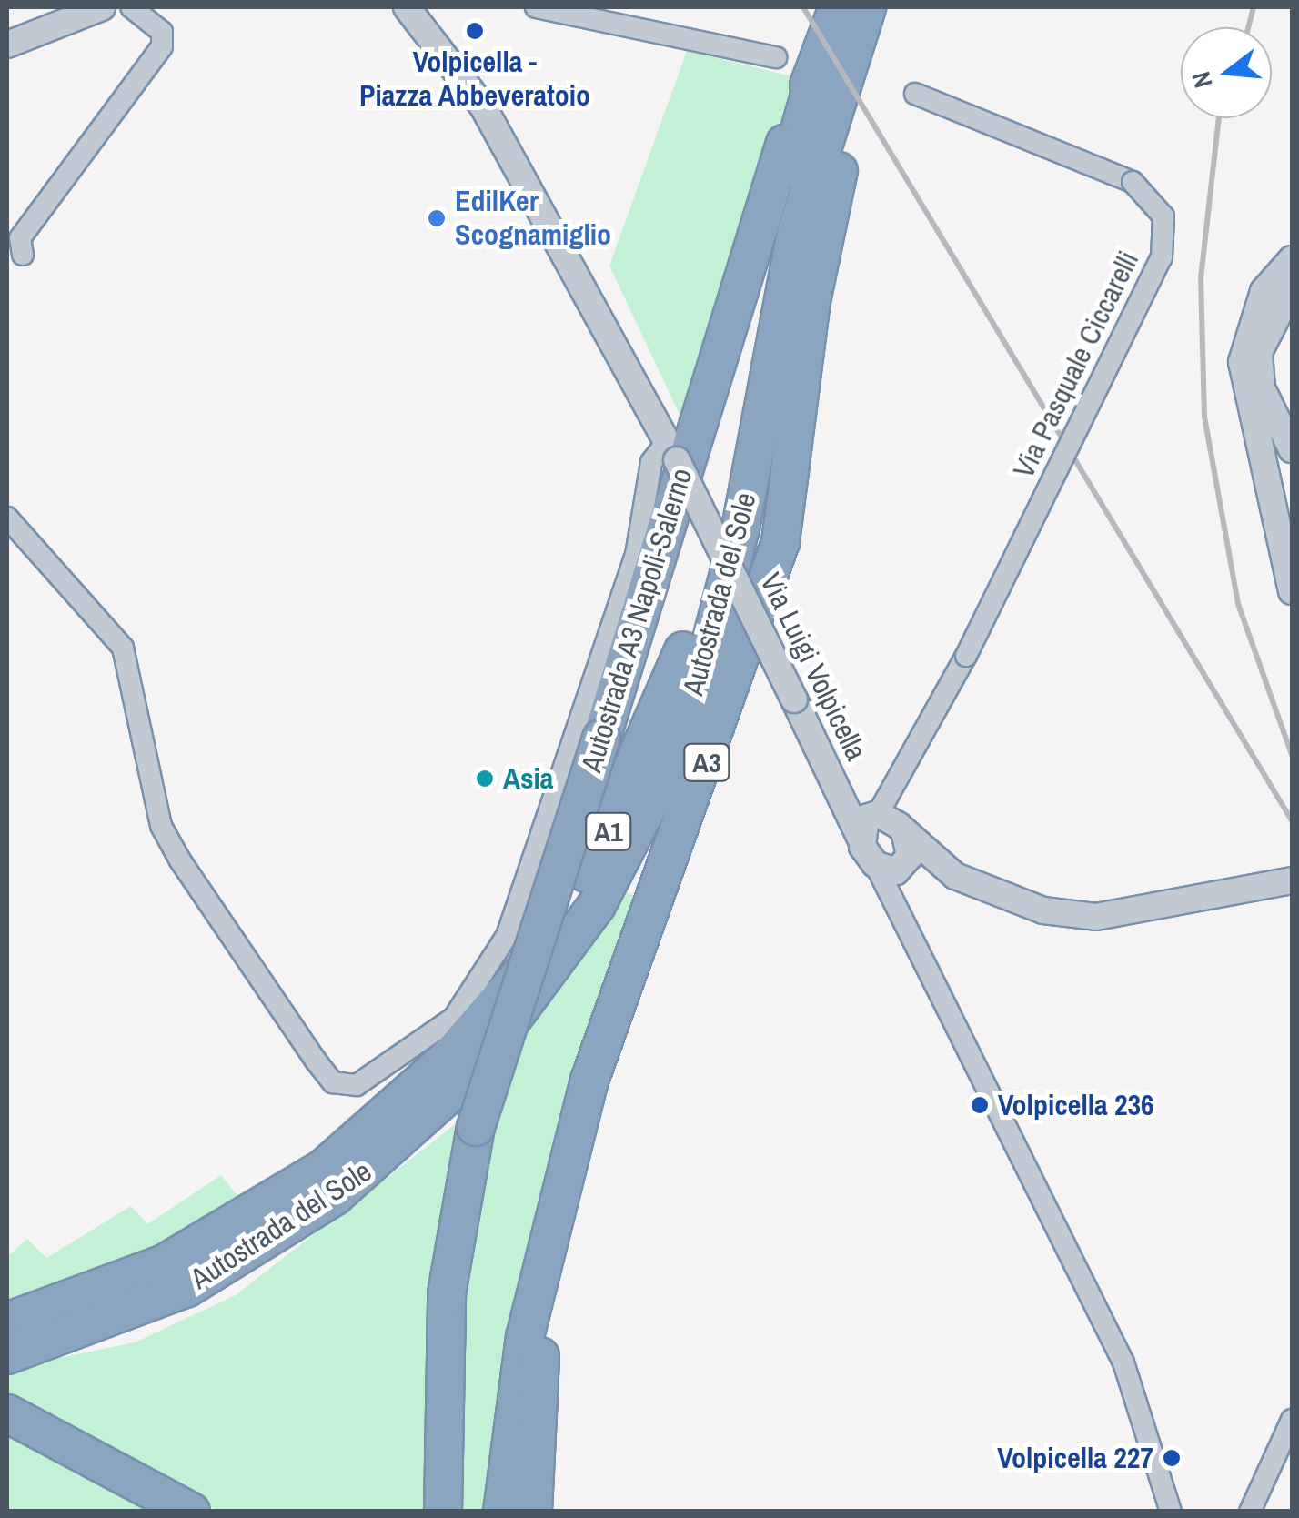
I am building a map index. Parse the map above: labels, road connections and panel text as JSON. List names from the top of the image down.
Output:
{
  "streets": {
    "highway": [
      "Autostrada del Sole",
      "Autostrada A3 Napoli-Salerno",
      "A3",
      "A1"
    ],
    "street": ["Via Pasquale Ciccarelli", "Via Luigi Volpicella"]
  },
  "crossings": [
    ["Via Pasquale Ciccarelli", "Via Luigi Volpicella"],
    ["Autostrada del Sole", "Autostrada A3 Napoli-Salerno"]
  ],
  "places": [
    "Volpicella - Piazza Abbeveratoio",
    "EdilKer Scognamiglio",
    "Asia",
    "Volpicella 236",
    "Volpicella 227"
  ],
  "north": "left"
}
